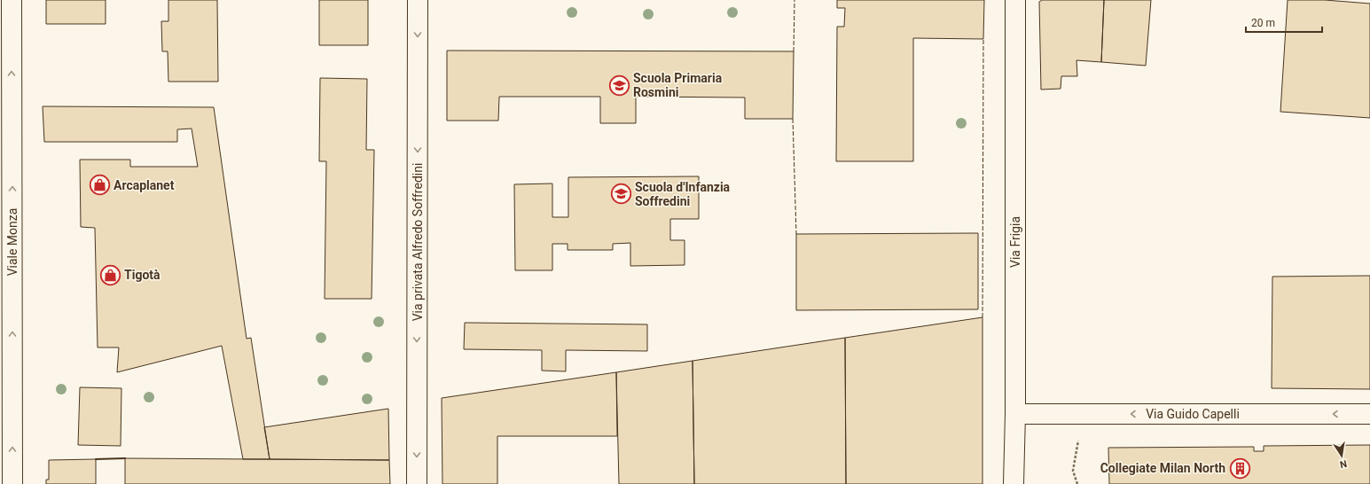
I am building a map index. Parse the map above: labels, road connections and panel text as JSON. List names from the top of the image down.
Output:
{
  "streets": {
    "street": [
      "Viale Monza",
      "Via privata Alfredo Soffredini",
      "Via Frigia",
      "Via Guido Capelli"
    ]
  },
  "crossings": [
    ["Via Frigia", "Via Guido Capelli"]
  ],
  "one_way": ["Viale Monza", "Via privata Alfredo Soffredini", "Via Guido Capelli"],
  "places": {
    "school or university": ["Scuola Primaria Rosmini", "Scuola d'Infanzia Soffredini"],
    "shop": ["Arcaplanet", "Tigotà"],
    "building": ["Collegiate Milan North"]
  },
  "scale_bar": "20 m",
  "north": "bottom"
}
